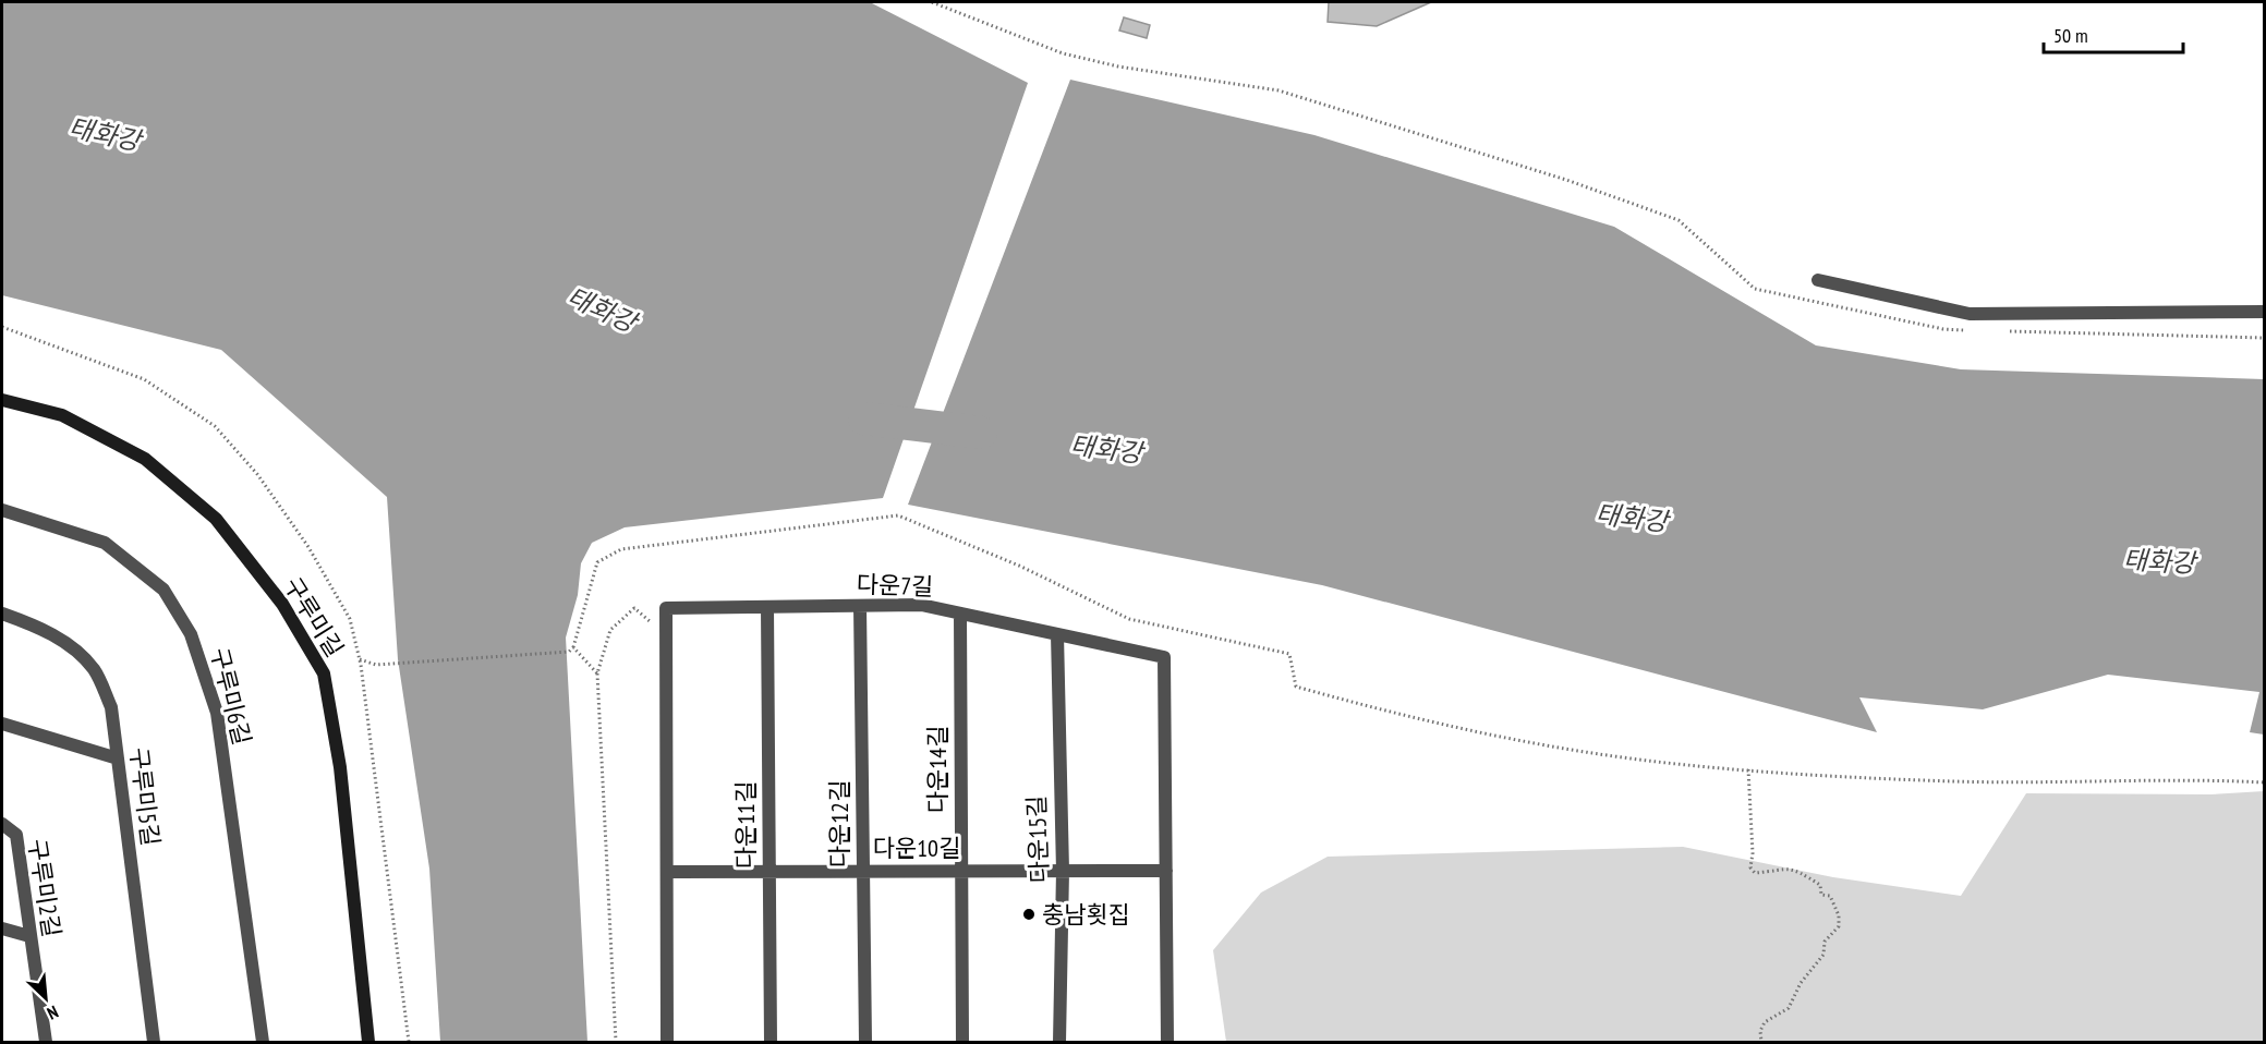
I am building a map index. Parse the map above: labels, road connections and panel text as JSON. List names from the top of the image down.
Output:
{
  "streets": {
    "street": [
      "다운7길",
      "구루미길",
      "구루미6길",
      "다운14길",
      "구루미5길",
      "다운12길",
      "다운11길",
      "다운15길",
      "다운10길",
      "구루미2길"
    ]
  },
  "crossings": [
    ["다운7길", "다운14길"],
    ["다운7길", "다운12길"],
    ["다운7길", "다운11길"],
    ["다운7길", "다운15길"],
    ["다운7길", "다운10길"],
    ["다운14길", "다운10길"],
    ["다운12길", "다운10길"],
    ["다운11길", "다운10길"],
    ["다운15길", "다운10길"]
  ],
  "water": ["태화강"],
  "places": ["충남횟집"],
  "scale_bar": "50 m",
  "north": "bottom right"
}
